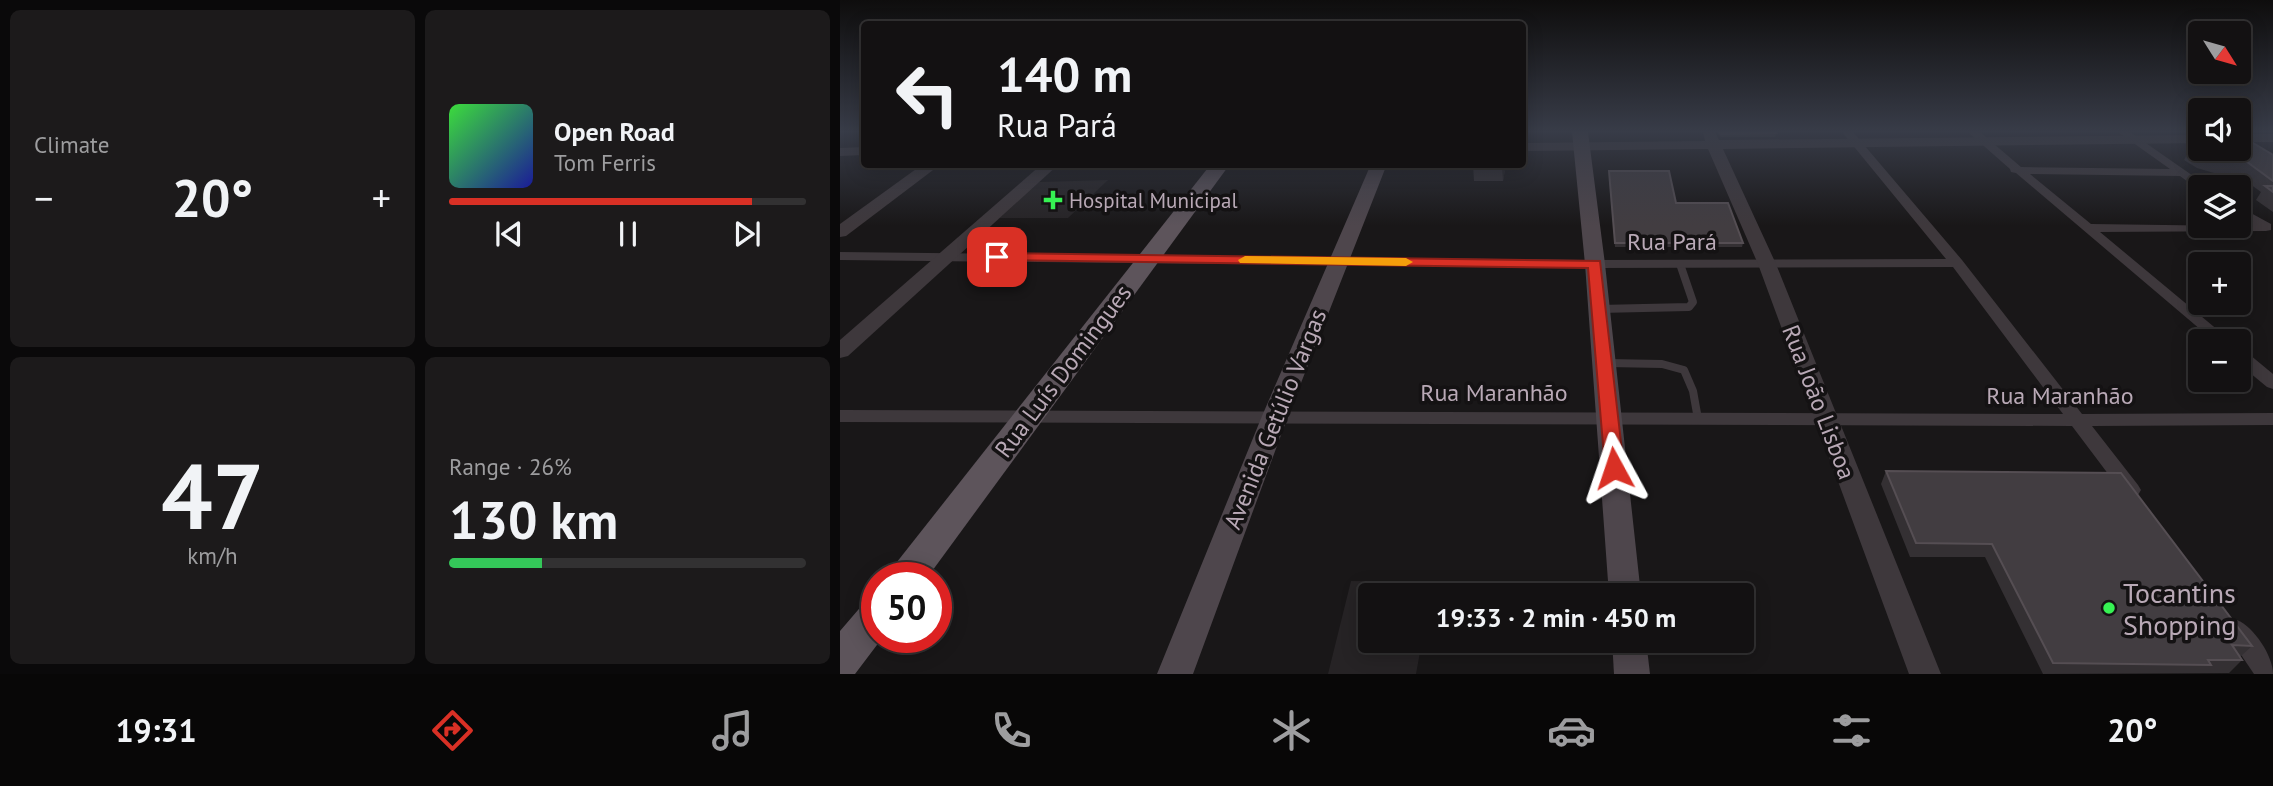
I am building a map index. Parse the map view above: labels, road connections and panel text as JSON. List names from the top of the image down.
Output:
{
  "streets": {
    "main road": ["Rua Luís Domingues", "Avenida Getúlio Vargas"],
    "street": ["Rua Pará", "Rua Maranhão", "Rua João Lisboa"]
  },
  "crossings": [
    ["Rua Pará", "Rua Luís Domingues"],
    ["Rua Pará", "Rua João Lisboa"],
    ["Rua Pará", "Avenida Getúlio Vargas"],
    ["Rua Luís Domingues", "Rua Maranhão"],
    ["Rua Maranhão", "Rua João Lisboa"],
    ["Rua Maranhão", "Avenida Getúlio Vargas"]
  ],
  "places": {
    "health": ["Hospital Municipal"],
    "other": ["Tocantins Shopping"]
  },
  "north": "bottom right",
  "page": {
    "tile": [
      "Climate",
      ["47", "km/h"],
      ["Range · 26%", "130 km"]
    ],
    "map_buttons": ["+", "−"],
    "turn": ["140 m", "Rua Pará"],
    "song": ["Open Road", "Tom Ferris"],
    "heat": ["−", "20°", "+"],
    "limit": "50",
    "trip": "19:33 · 2 min · 450 m",
    "tabs": ["19:31", "20°"]
  }
}
